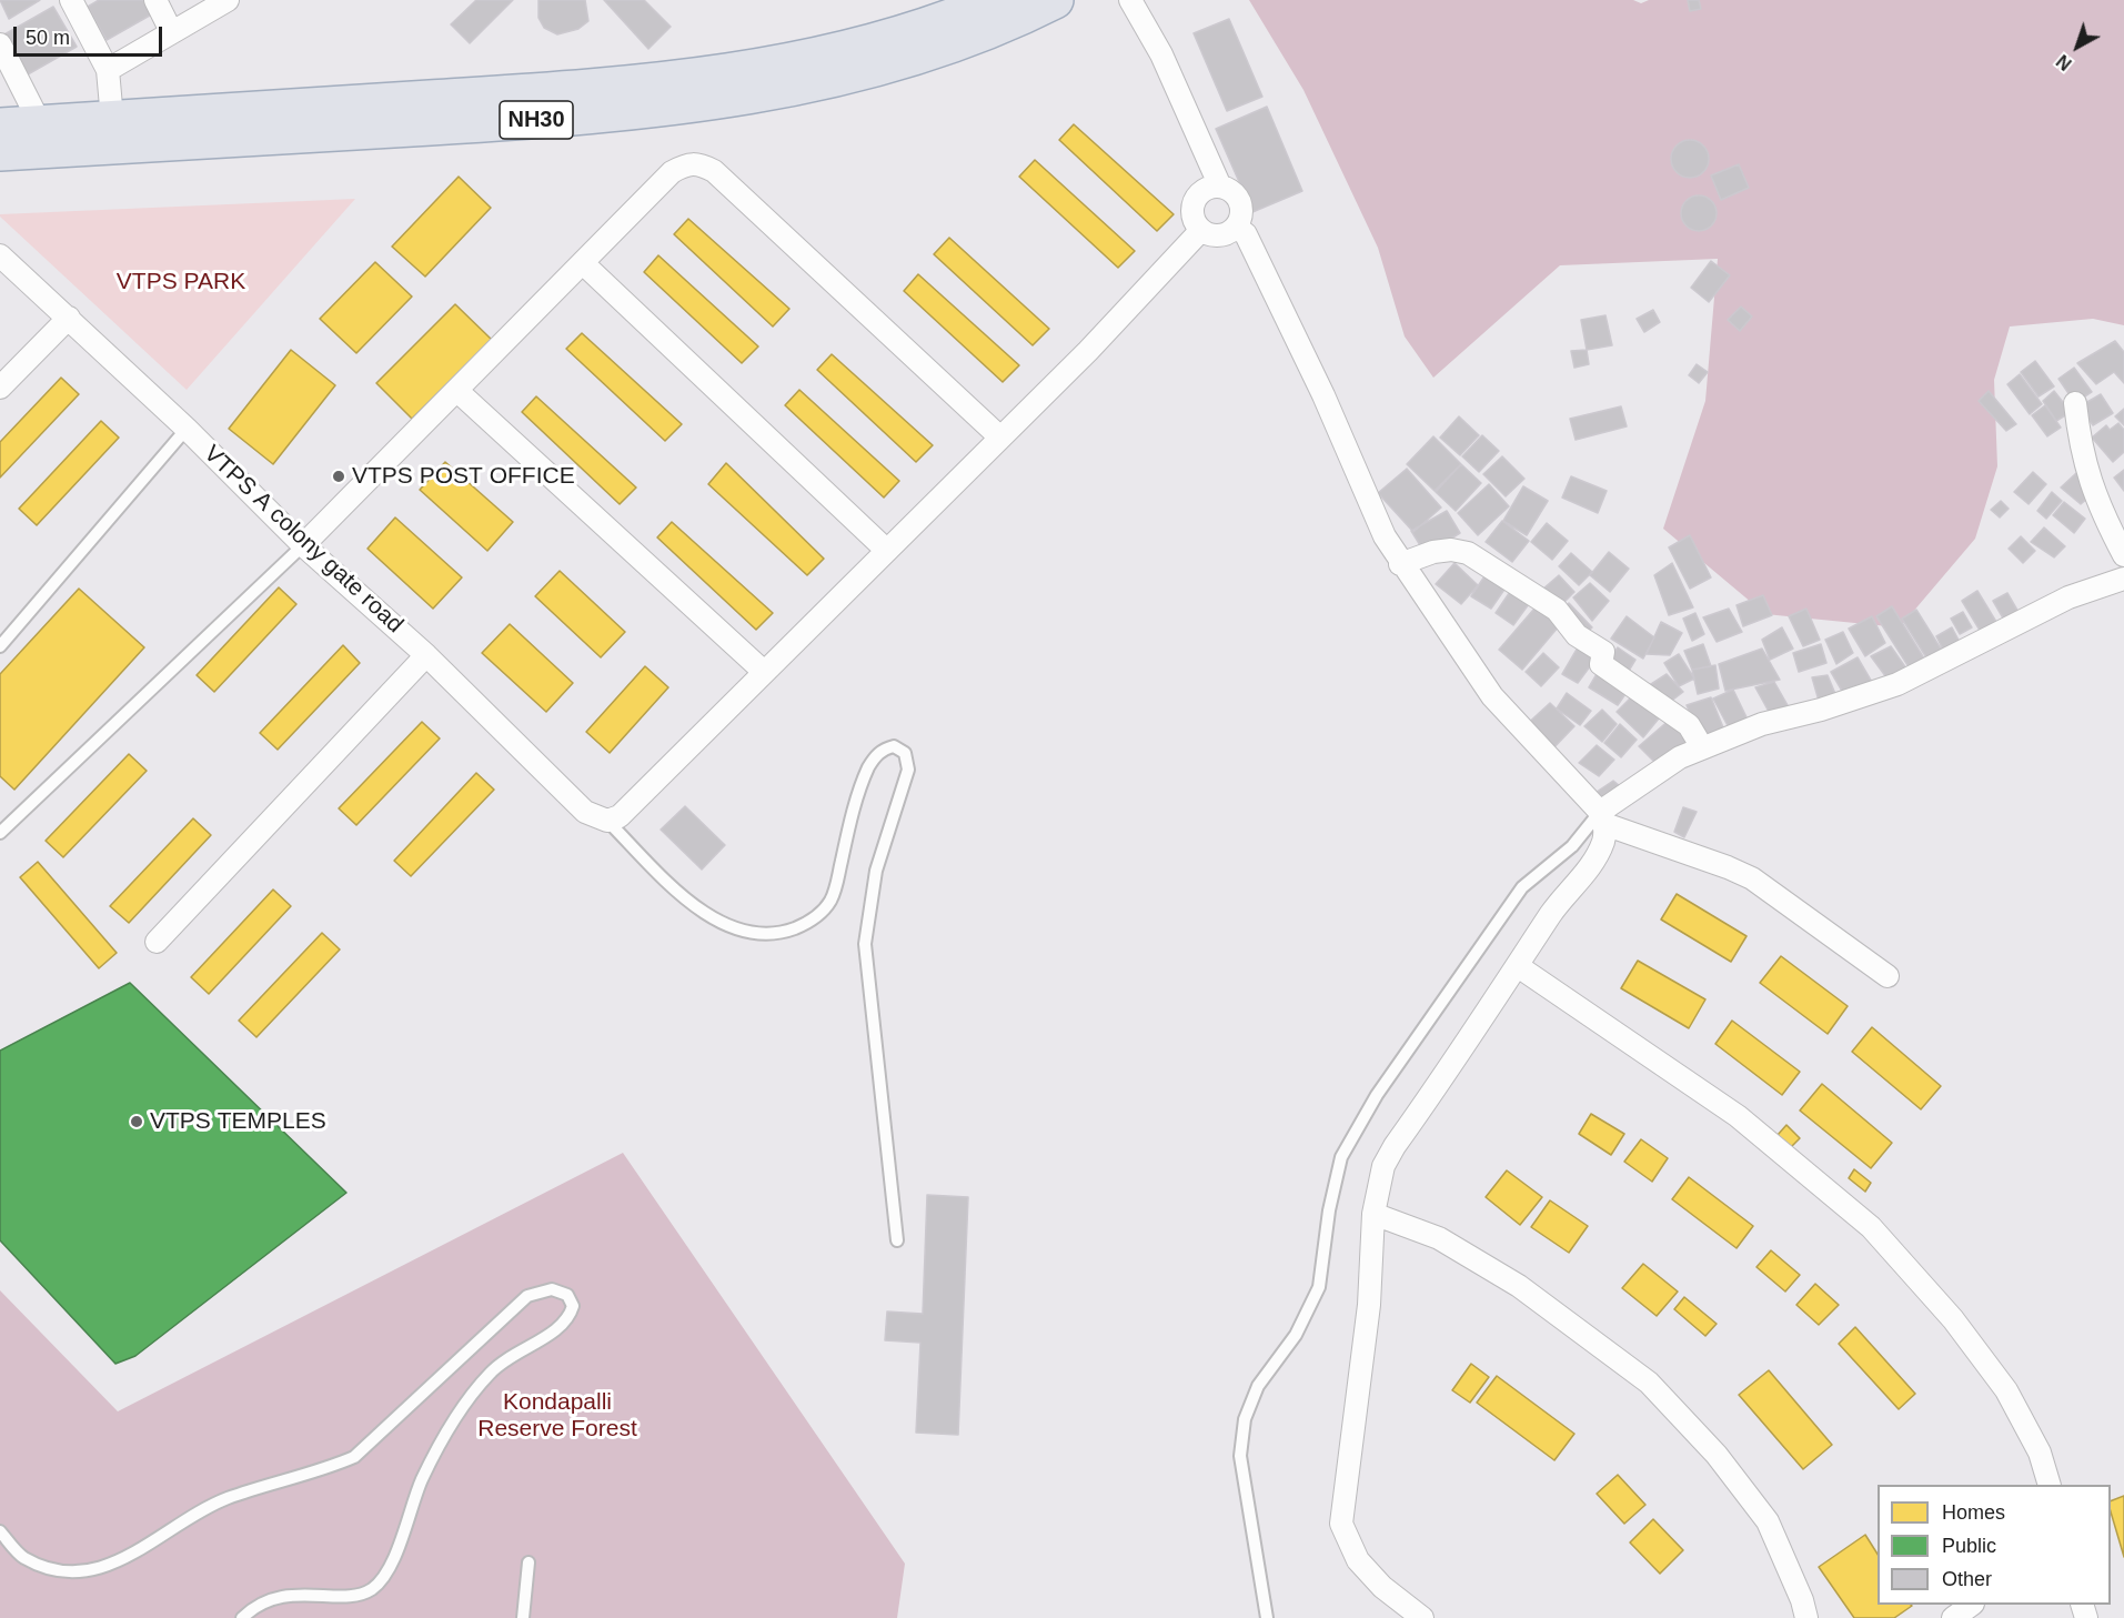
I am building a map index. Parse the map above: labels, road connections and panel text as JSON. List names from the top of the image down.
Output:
{
  "streets": {
    "highway": ["NH30"],
    "street": ["VTPS A colony gate road"]
  },
  "parks": ["VTPS PARK", "Kondapalli Reserve Forest"],
  "places": ["VTPS POST OFFICE", "VTPS TEMPLES"],
  "legend": ["Homes", "Public", "Other"],
  "scale_bar": "50 m",
  "north": "bottom left"
}
